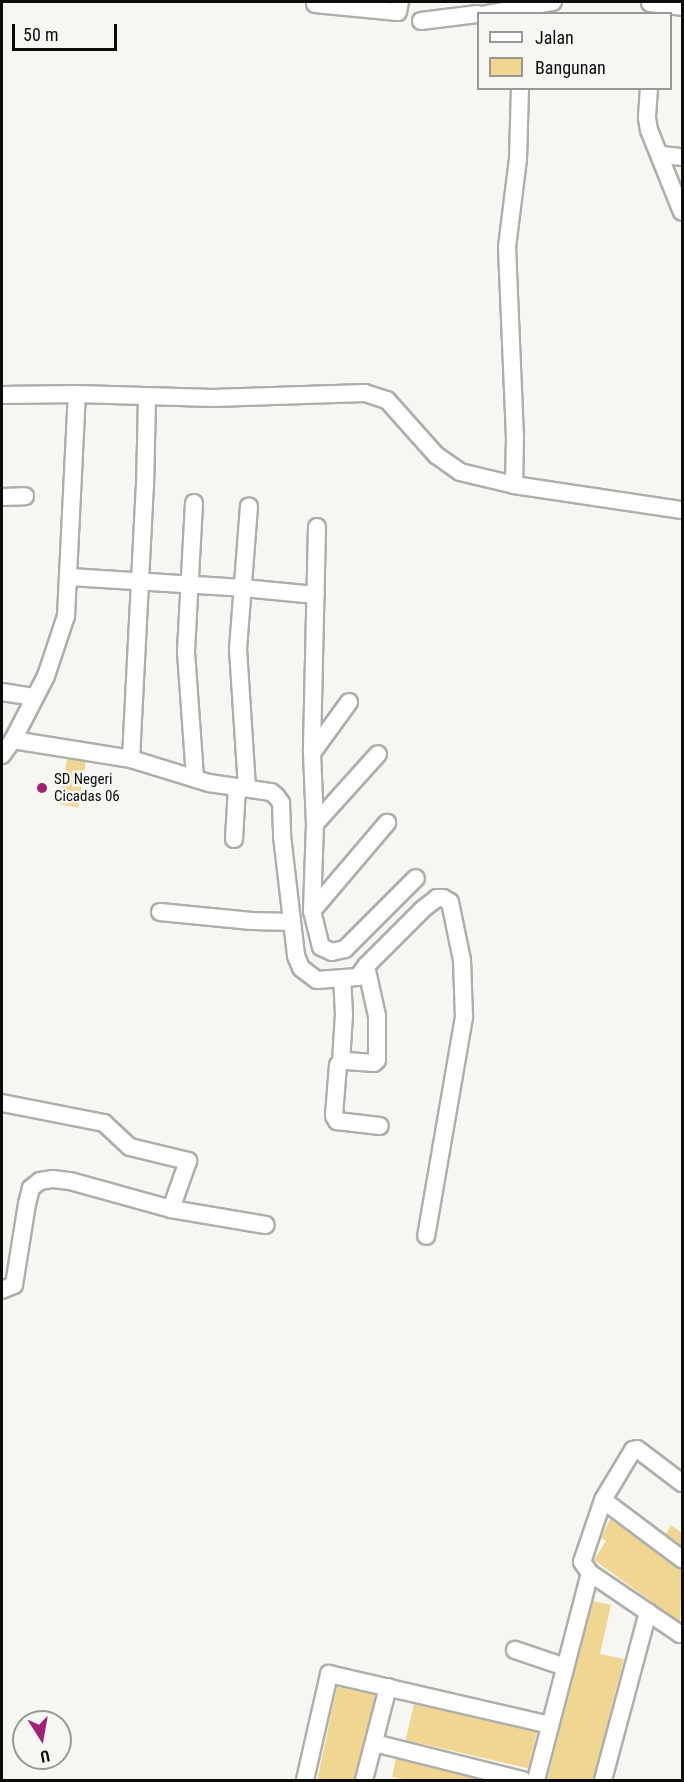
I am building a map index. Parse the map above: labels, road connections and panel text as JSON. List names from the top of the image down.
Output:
{
  "places": ["SD Negeri Cicadas 06"],
  "legend": ["Jalan", "Bangunan"],
  "scale_bar": "50 m",
  "north": "bottom"
}
